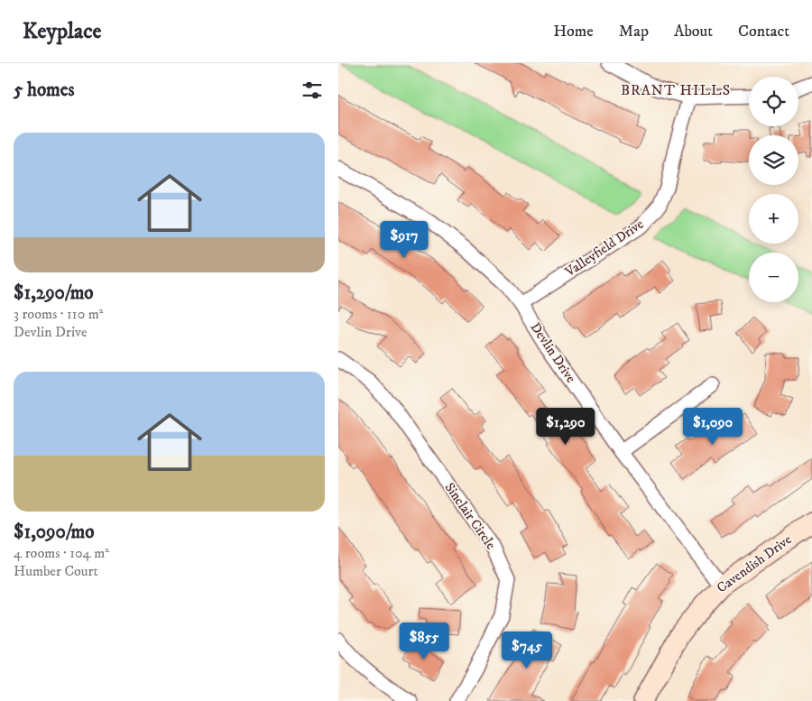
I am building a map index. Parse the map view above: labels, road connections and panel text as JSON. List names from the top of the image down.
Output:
{
  "streets": {
    "street": [
      "Valleyfield Drive",
      "Devlin Drive",
      "Sinclair Circle",
      "Cavendish Drive"
    ]
  },
  "crossings": [
    ["Valleyfield Drive", "Devlin Drive"],
    ["Devlin Drive", "Cavendish Drive"]
  ],
  "districts": ["BRANT HILLS"],
  "page": {
    "header": "Keyplace",
    "nav": [
      "Home",
      "Map",
      "About",
      "Contact"
    ],
    "heading": "5 homes",
    "map_buttons": ["+", "−"],
    "list": [
      {
        "name": "$1,290/mo",
        "note": "3 rooms · 110 m² · Devlin Drive"
      },
      {
        "name": "$1,090/mo",
        "note": "4 rooms · 104 m² · Humber Court"
      }
    ],
    "price": [
      "$917",
      "$1,290",
      "$1,090",
      "$855",
      "$745"
    ]
  }
}
